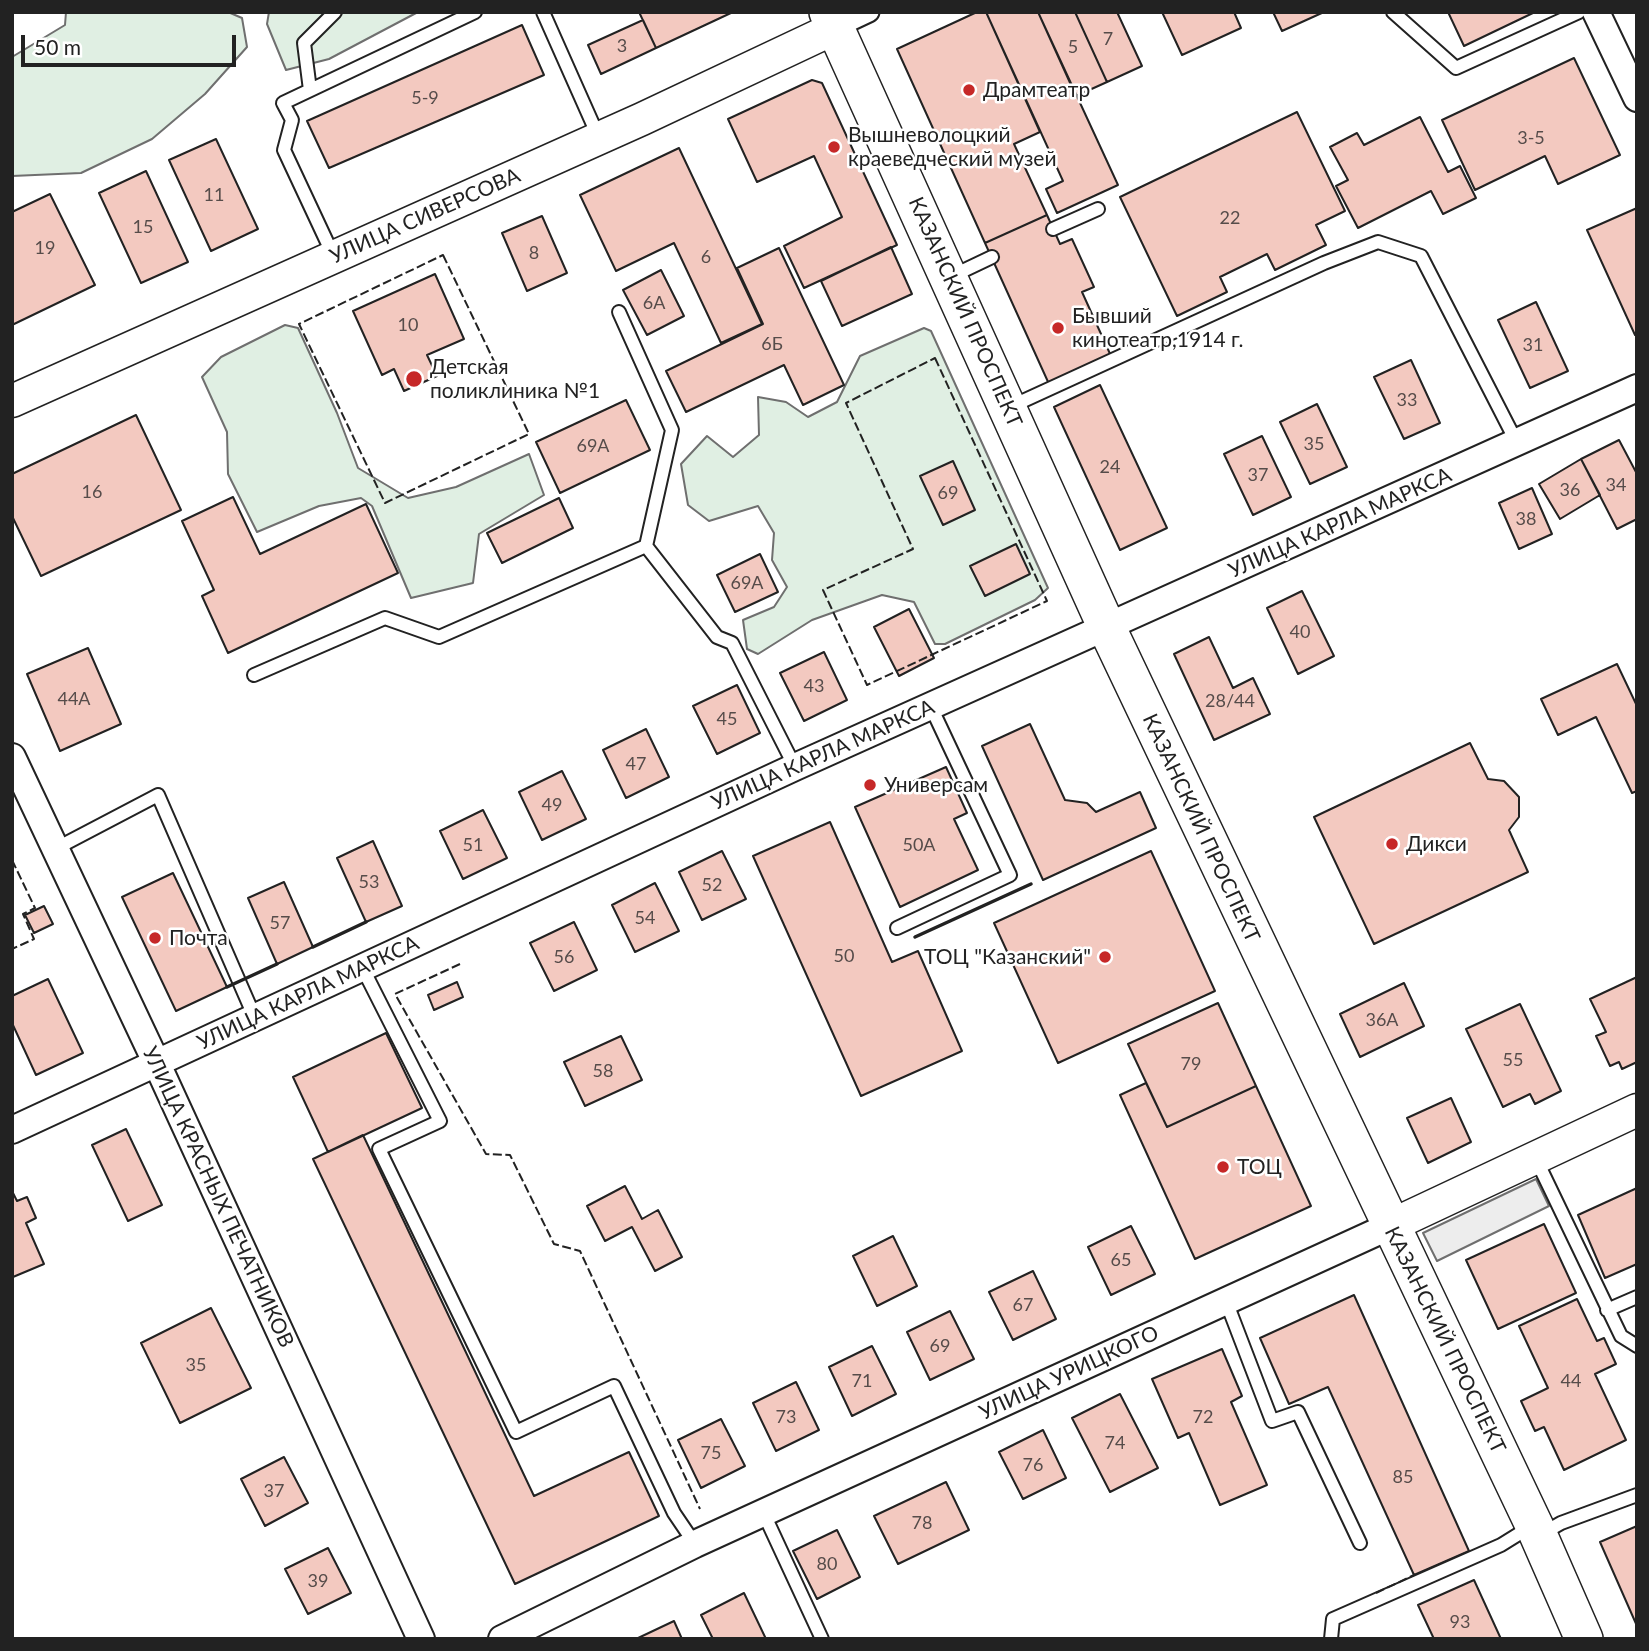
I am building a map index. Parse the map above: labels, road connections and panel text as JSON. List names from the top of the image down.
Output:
{
  "streets": {
    "main road": ["КАЗАНСКИЙ ПРОСПЕКТ"],
    "street": [
      "УЛИЦА СИВЕРСОВА",
      "УЛИЦА КАРЛА МАРКСА",
      "УЛИЦА КРАСНЫХ ПЕЧАТНИКОВ",
      "УЛИЦА УРИЦКОГО"
    ]
  },
  "crossings": [
    ["УЛИЦА СИВЕРСОВА", "КАЗАНСКИЙ ПРОСПЕКТ"],
    ["КАЗАНСКИЙ ПРОСПЕКТ", "УЛИЦА КАРЛА МАРКСА"],
    ["КАЗАНСКИЙ ПРОСПЕКТ", "УЛИЦА УРИЦКОГО"],
    ["УЛИЦА КАРЛА МАРКСА", "УЛИЦА КРАСНЫХ ПЕЧАТНИКОВ"]
  ],
  "places": [
    "Драмтеатр",
    "Вышневолоцкий краеведческий музей",
    "Бывший кинотеатр,1914 г.",
    "Детская поликлиника №1",
    "Универсам",
    "Дикси",
    "Почта",
    "ТОЦ \"Казанский\"",
    "ТОЦ"
  ],
  "house_numbers": [
    "7",
    "3",
    "5",
    "5-9",
    "3-5",
    "11",
    "22",
    "15",
    "19",
    "8",
    "6",
    "6А",
    "10",
    "6Б",
    "31",
    "33",
    "35",
    "69А",
    "24",
    "37",
    "34",
    "36",
    "16",
    "69",
    "38",
    "69А",
    "40",
    "43",
    "44А",
    "28/44",
    "45",
    "47",
    "49",
    "51",
    "50А",
    "53",
    "52",
    "54",
    "57",
    "50",
    "56",
    "36А",
    "55",
    "79",
    "58",
    "65",
    "67",
    "69",
    "35",
    "71",
    "44",
    "73",
    "72",
    "74",
    "75",
    "76",
    "85",
    "37",
    "78",
    "80",
    "39",
    "93"
  ],
  "scale_bar": "50 m"
}
